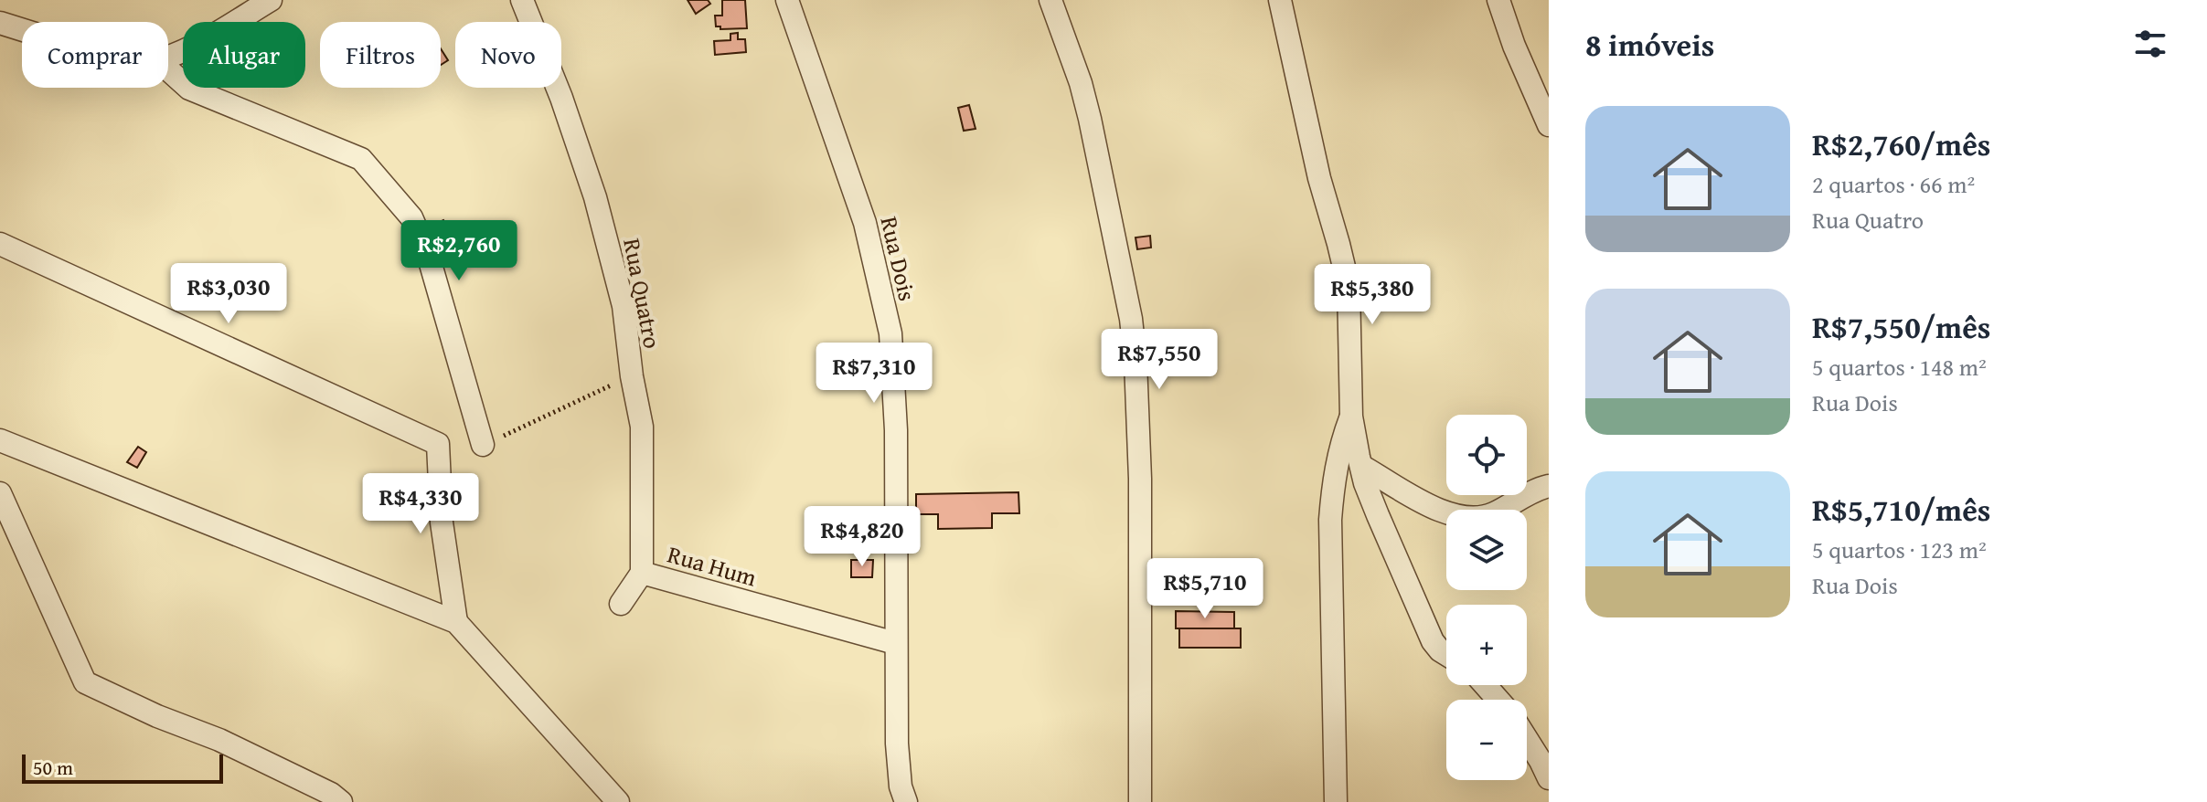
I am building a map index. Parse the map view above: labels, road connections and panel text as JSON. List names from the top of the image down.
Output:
{
  "streets": {
    "street": ["Rua Dois", "Rua Quatro", "Rua Hum"]
  },
  "crossings": [
    ["Rua Dois", "Rua Hum"],
    ["Rua Quatro", "Rua Hum"]
  ],
  "scale_bar": "50 m",
  "page": {
    "heading": "8 imóveis",
    "chip": [
      "Comprar",
      "Alugar",
      "Filtros",
      "Novo"
    ],
    "list": [
      {
        "name": "R$2,760/mês",
        "note": "2 quartos · 66 m² · Rua Quatro"
      },
      {
        "name": "R$7,550/mês",
        "note": "5 quartos · 148 m² · Rua Dois"
      },
      {
        "name": "R$5,710/mês",
        "note": "5 quartos · 123 m² · Rua Dois"
      }
    ],
    "price": [
      "R$2,760",
      "R$3,030",
      "R$5,380",
      "R$7,550",
      "R$7,310",
      "R$4,330",
      "R$4,820",
      "R$5,710"
    ],
    "map_buttons": ["+", "−"],
    "scale": "50 m"
  }
}
